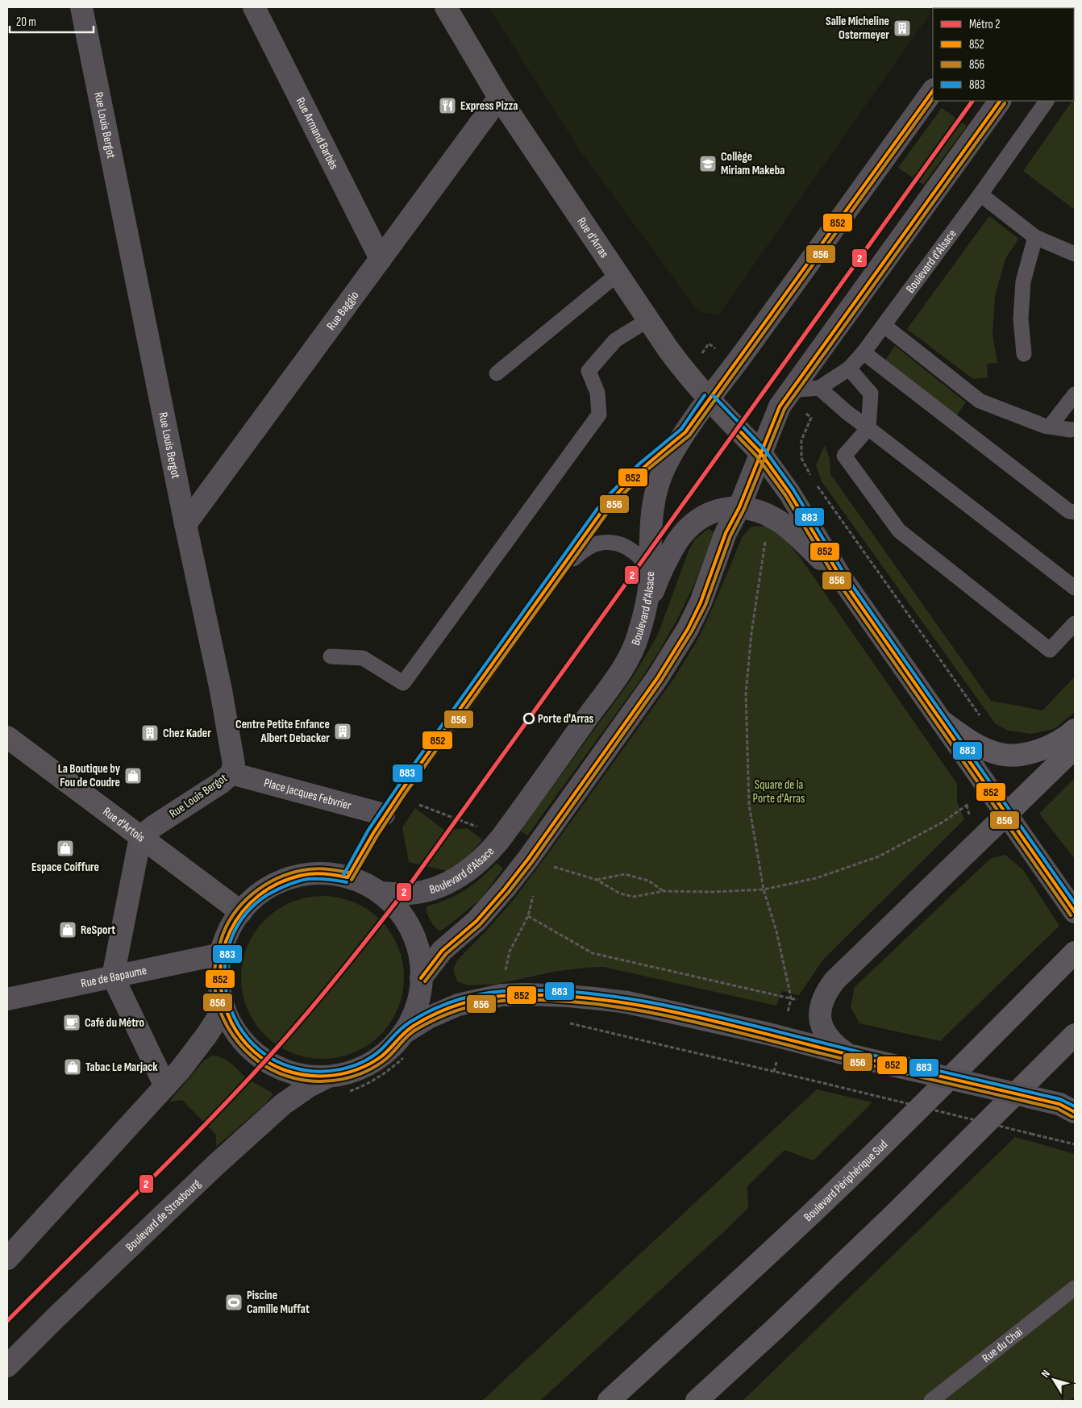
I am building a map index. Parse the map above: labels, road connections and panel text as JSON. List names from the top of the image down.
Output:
{
  "streets": {
    "highway": ["Boulevard Périphérique Sud"],
    "main road": [
      "Rue Louis Bergot",
      "Rue Armand Barbès",
      "Boulevard d'Alsace",
      "Rue Baggio",
      "Place Jacques Febvrier",
      "Rue de Bapaume",
      "Boulevard de Strasbourg"
    ],
    "street": ["Rue d'Arras", "Rue d'Artois"],
    "lane": ["Rue du Chai"]
  },
  "crossings": [
    ["Rue Louis Bergot", "Rue Baggio"],
    ["Rue Louis Bergot", "Place Jacques Febvrier"],
    ["Rue Louis Bergot", "Rue d'Artois"],
    ["Rue Armand Barbès", "Rue Baggio"],
    ["Rue d'Arras", "Boulevard d'Alsace"],
    ["Rue d'Arras", "Rue Baggio"]
  ],
  "parks": ["Square de la Porte d'Arras"],
  "places": {
    "building": ["Salle Micheline Ostermeyer", "Centre Petite Enfance Albert Debacker", "Chez Kader"],
    "restaurant": ["Express Pizza"],
    "school or university": ["Collège Miriam Makeba"],
    "other": ["Porte d'Arras"],
    "shop": [
      "La Boutique by Fou de Coudre",
      "Espace Coiffure",
      "ReSport",
      "Tabac Le Marjack"
    ],
    "cafe": ["Café du Métro"],
    "sports": ["Piscine Camille Muffat"]
  },
  "lines": [
    "transit line 852",
    "transit line 856",
    "metro line 2",
    "transit line 883"
  ],
  "legend": [
    "Métro 2",
    "852",
    "856",
    "883"
  ],
  "scale_bar": "20 m",
  "north": "top left"
}
